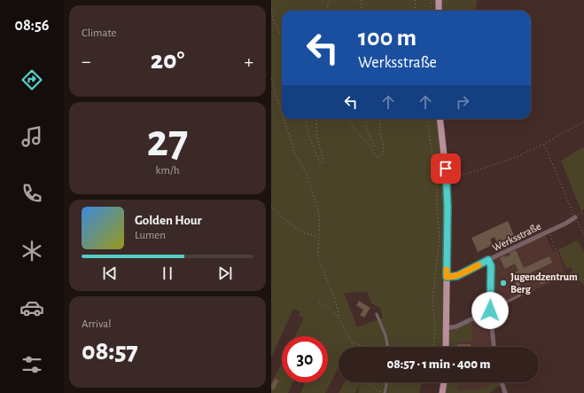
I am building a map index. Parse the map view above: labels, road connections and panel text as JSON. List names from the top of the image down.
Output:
{
  "streets": {
    "street": ["Werksstraße"]
  },
  "places": ["Jugendzentrum Berg"],
  "page": {
    "tabs": "08:56",
    "tile": [
      "Climate",
      ["27", "km/h"],
      ["Arrival", "08:57"]
    ],
    "turn": ["100 m", "Werksstraße"],
    "heat": ["−", "20°", "+"],
    "song": ["Golden Hour", "Lumen"],
    "limit": "30",
    "trip": "08:57 · 1 min · 400 m"
  }
}
